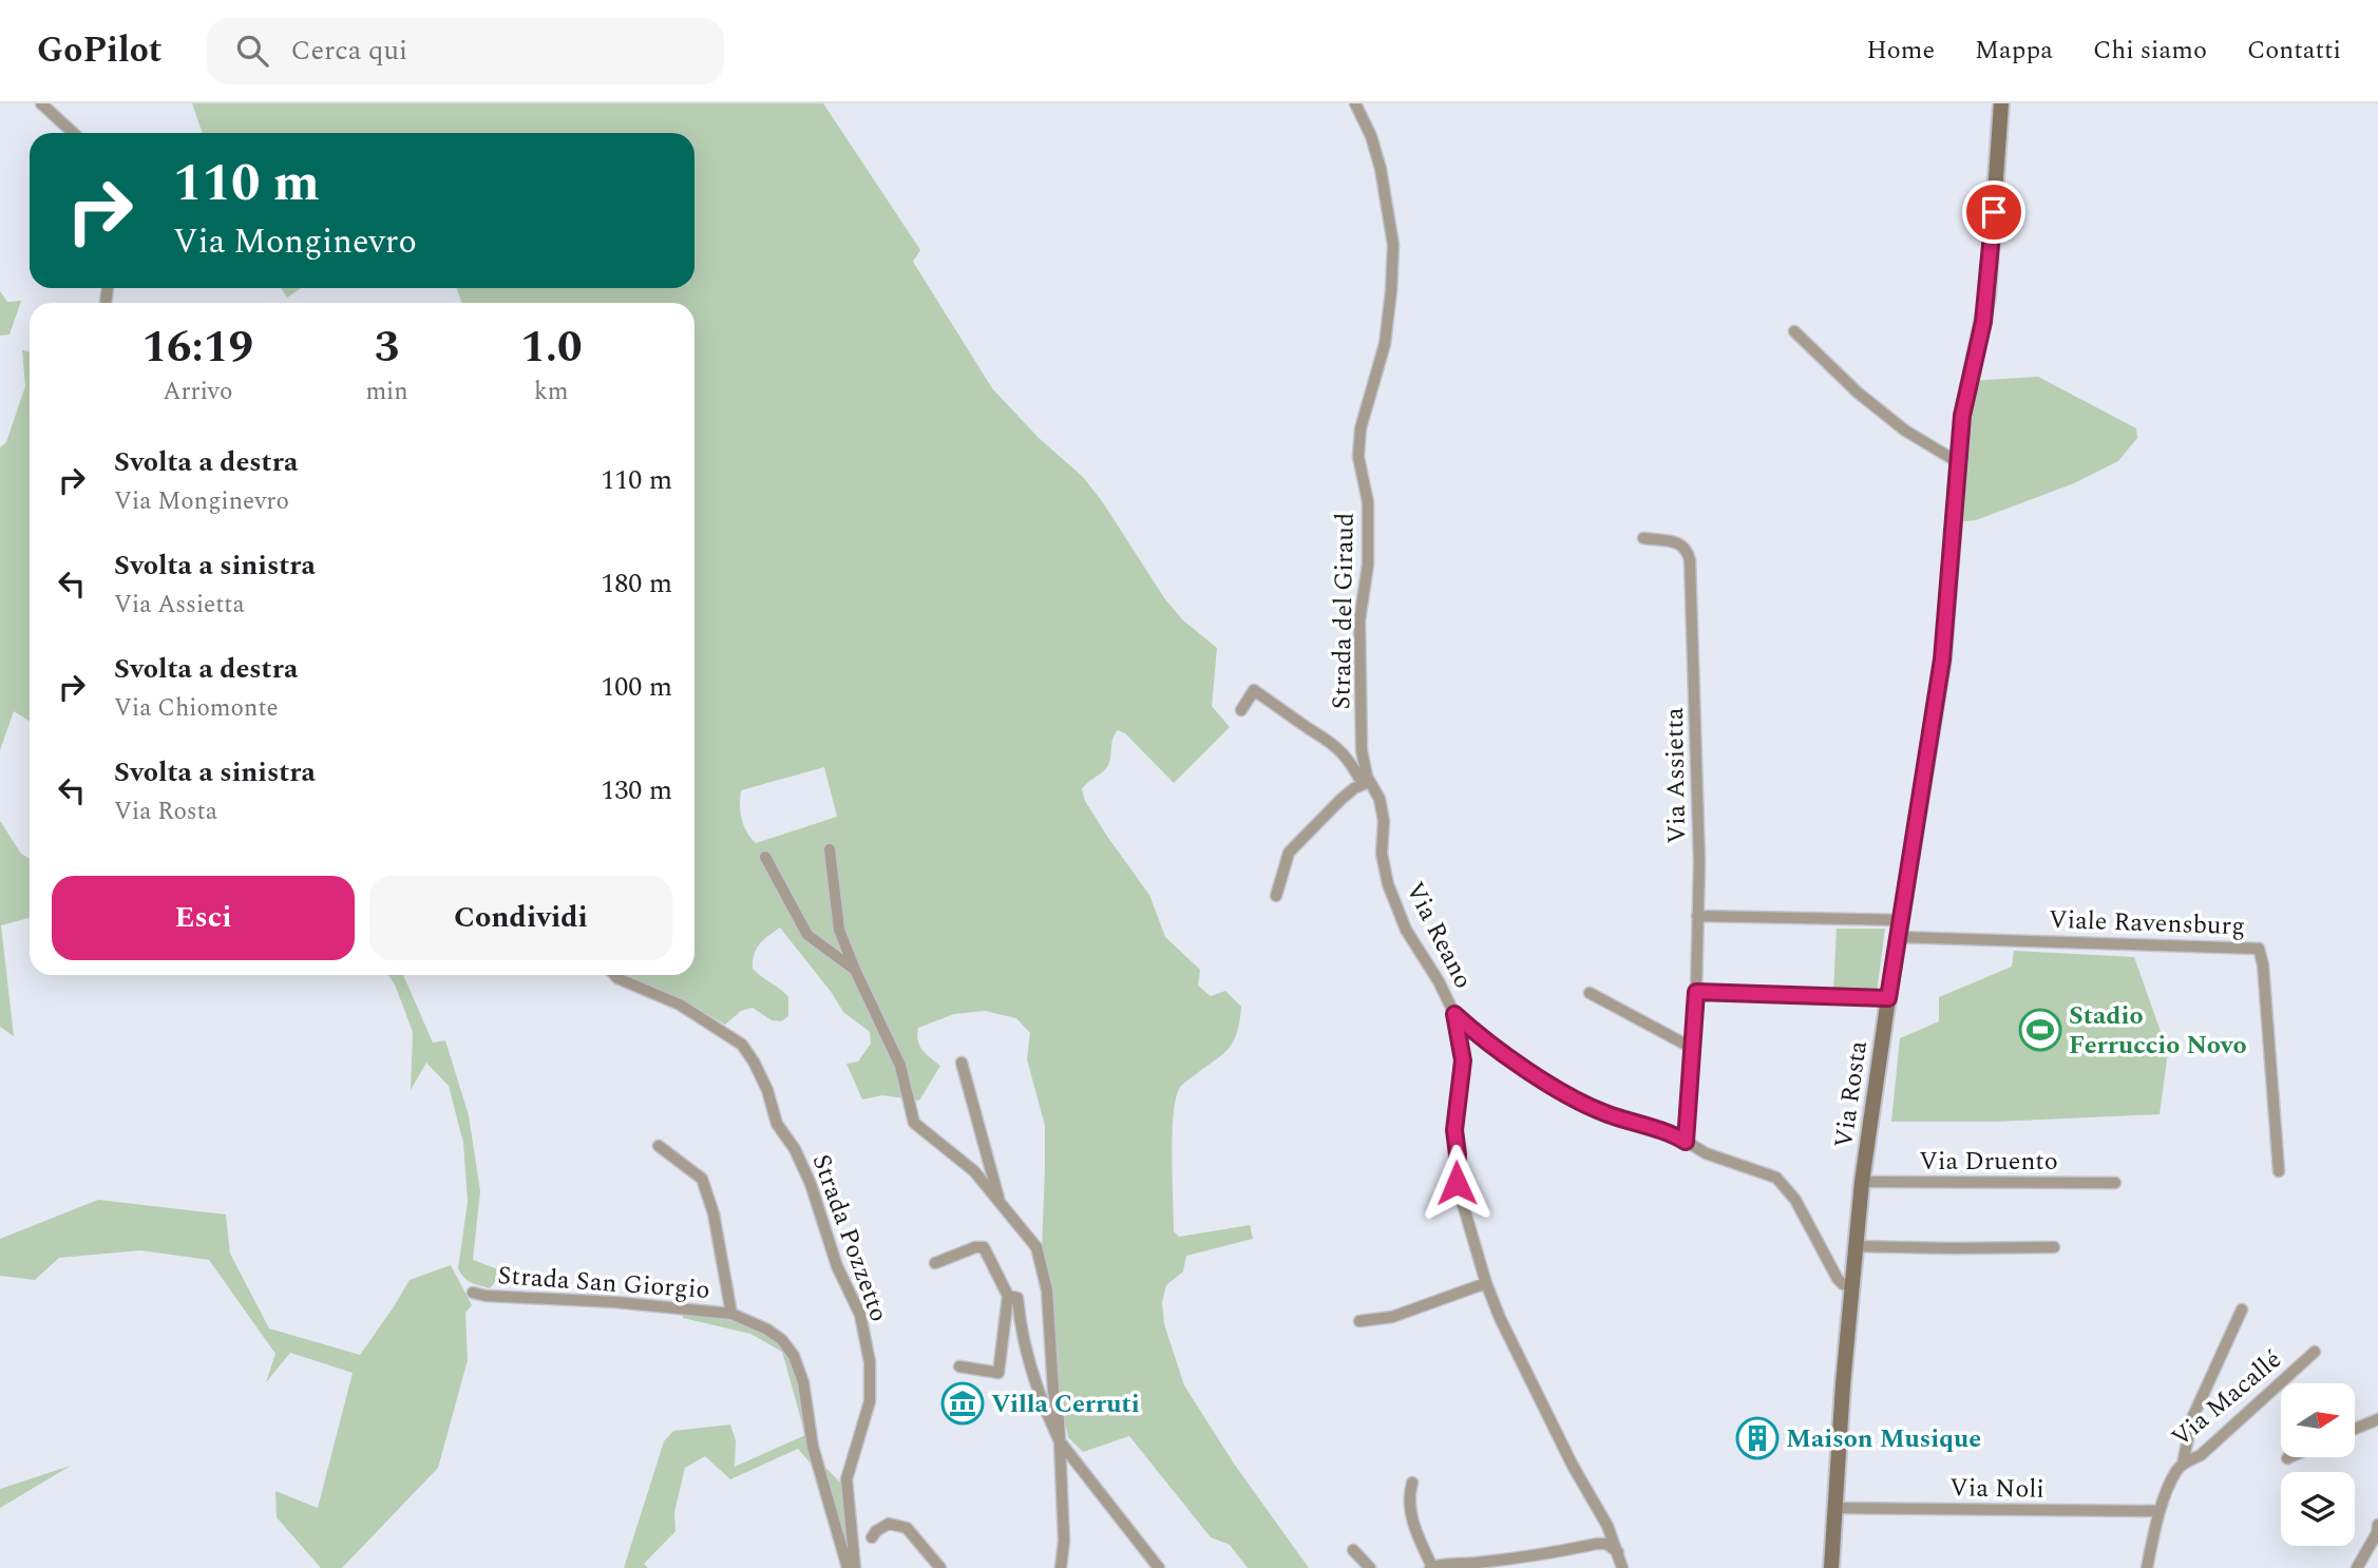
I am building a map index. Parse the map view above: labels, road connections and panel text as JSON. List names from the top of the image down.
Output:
{
  "streets": {
    "street": [
      "Strada del Giraud",
      "Via Assietta",
      "Viale Ravensburg",
      "Via Reano",
      "Via Rosta",
      "Via Druento",
      "Strada Pozzetto",
      "Strada San Giorgio",
      "Via Macallé",
      "Via Noli"
    ]
  },
  "crossings": [
    ["Strada del Giraud", "Via Reano"],
    ["Viale Ravensburg", "Via Rosta"],
    ["Via Rosta", "Via Druento"],
    ["Via Rosta", "Via Noli"],
    ["Via Macallé", "Via Noli"]
  ],
  "places": {
    "sports": ["Stadio Ferruccio Novo"],
    "museum": ["Villa Cerruti"],
    "building": ["Maison Musique"]
  },
  "north": "right",
  "page": {
    "header": "GoPilot",
    "search": "Cerca qui",
    "nav": [
      "Home",
      "Mappa",
      "Chi siamo",
      "Contatti"
    ],
    "turn": ["110 m", "Via Monginevro"],
    "eta": [
      "16:19",
      "Arrivo",
      "3",
      "min",
      "1.0",
      "km"
    ],
    "list": [
      {
        "name": "Svolta a destra",
        "note": "Via Monginevro",
        "value": "110 m"
      },
      {
        "name": "Svolta a sinistra",
        "note": "Via Assietta",
        "value": "180 m"
      },
      {
        "name": "Svolta a destra",
        "note": "Via Chiomonte",
        "value": "100 m"
      },
      {
        "name": "Svolta a sinistra",
        "note": "Via Rosta",
        "value": "130 m"
      }
    ],
    "buttons": ["Esci", "Condividi"]
  }
}
